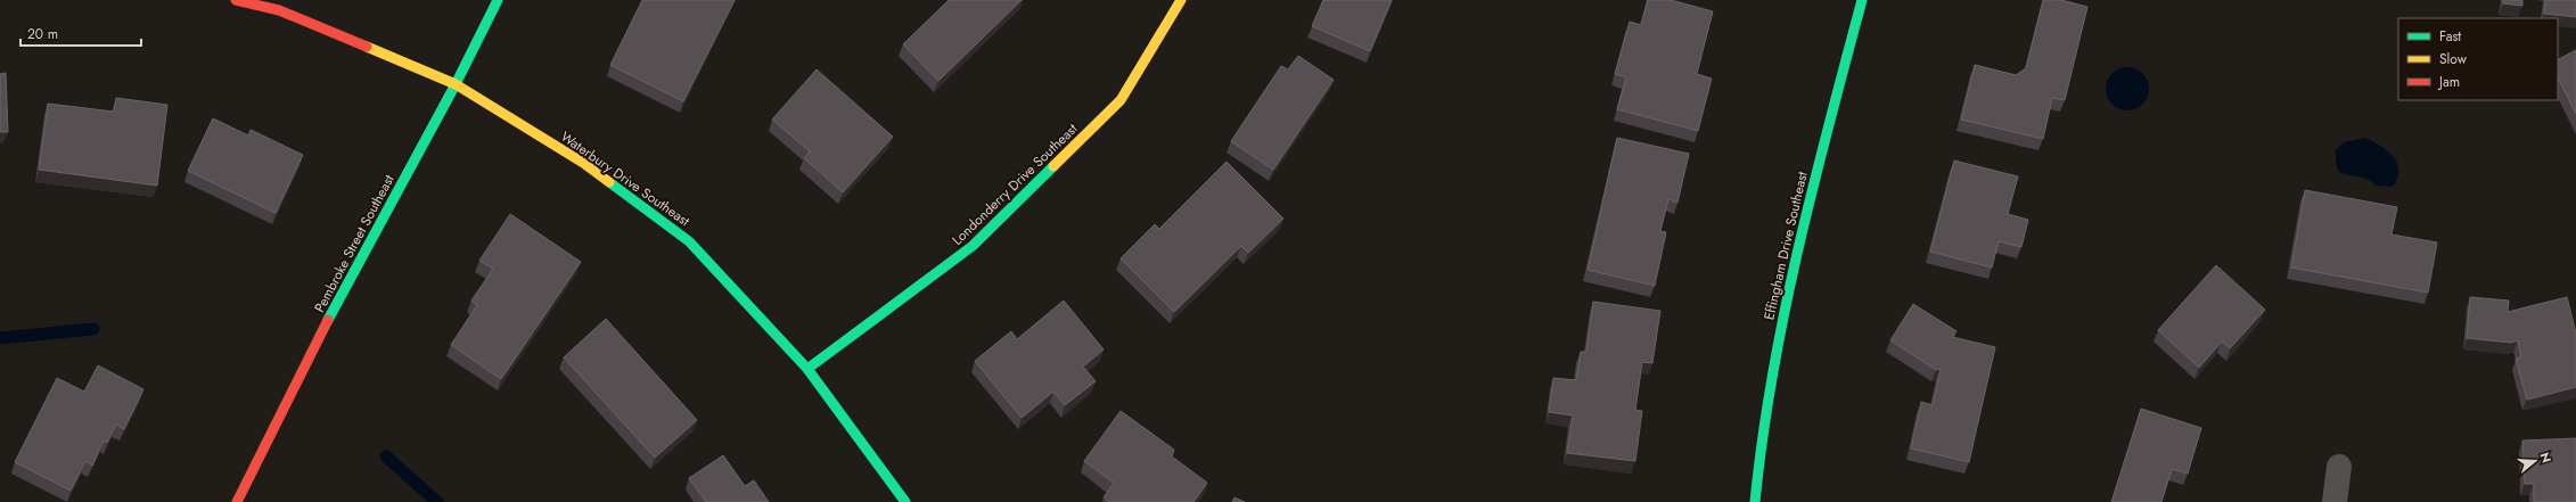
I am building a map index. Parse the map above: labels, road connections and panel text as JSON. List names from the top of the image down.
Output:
{
  "streets": {
    "street": [
      "Waterbury Drive Southeast",
      "Londonderry Drive Southeast",
      "Pembroke Street Southeast",
      "Effingham Drive Southeast"
    ]
  },
  "crossings": [
    ["Waterbury Drive Southeast", "Londonderry Drive Southeast"],
    ["Waterbury Drive Southeast", "Pembroke Street Southeast"]
  ],
  "legend": ["Fast", "Slow", "Jam"],
  "scale_bar": "20 m",
  "north": "right"
}
